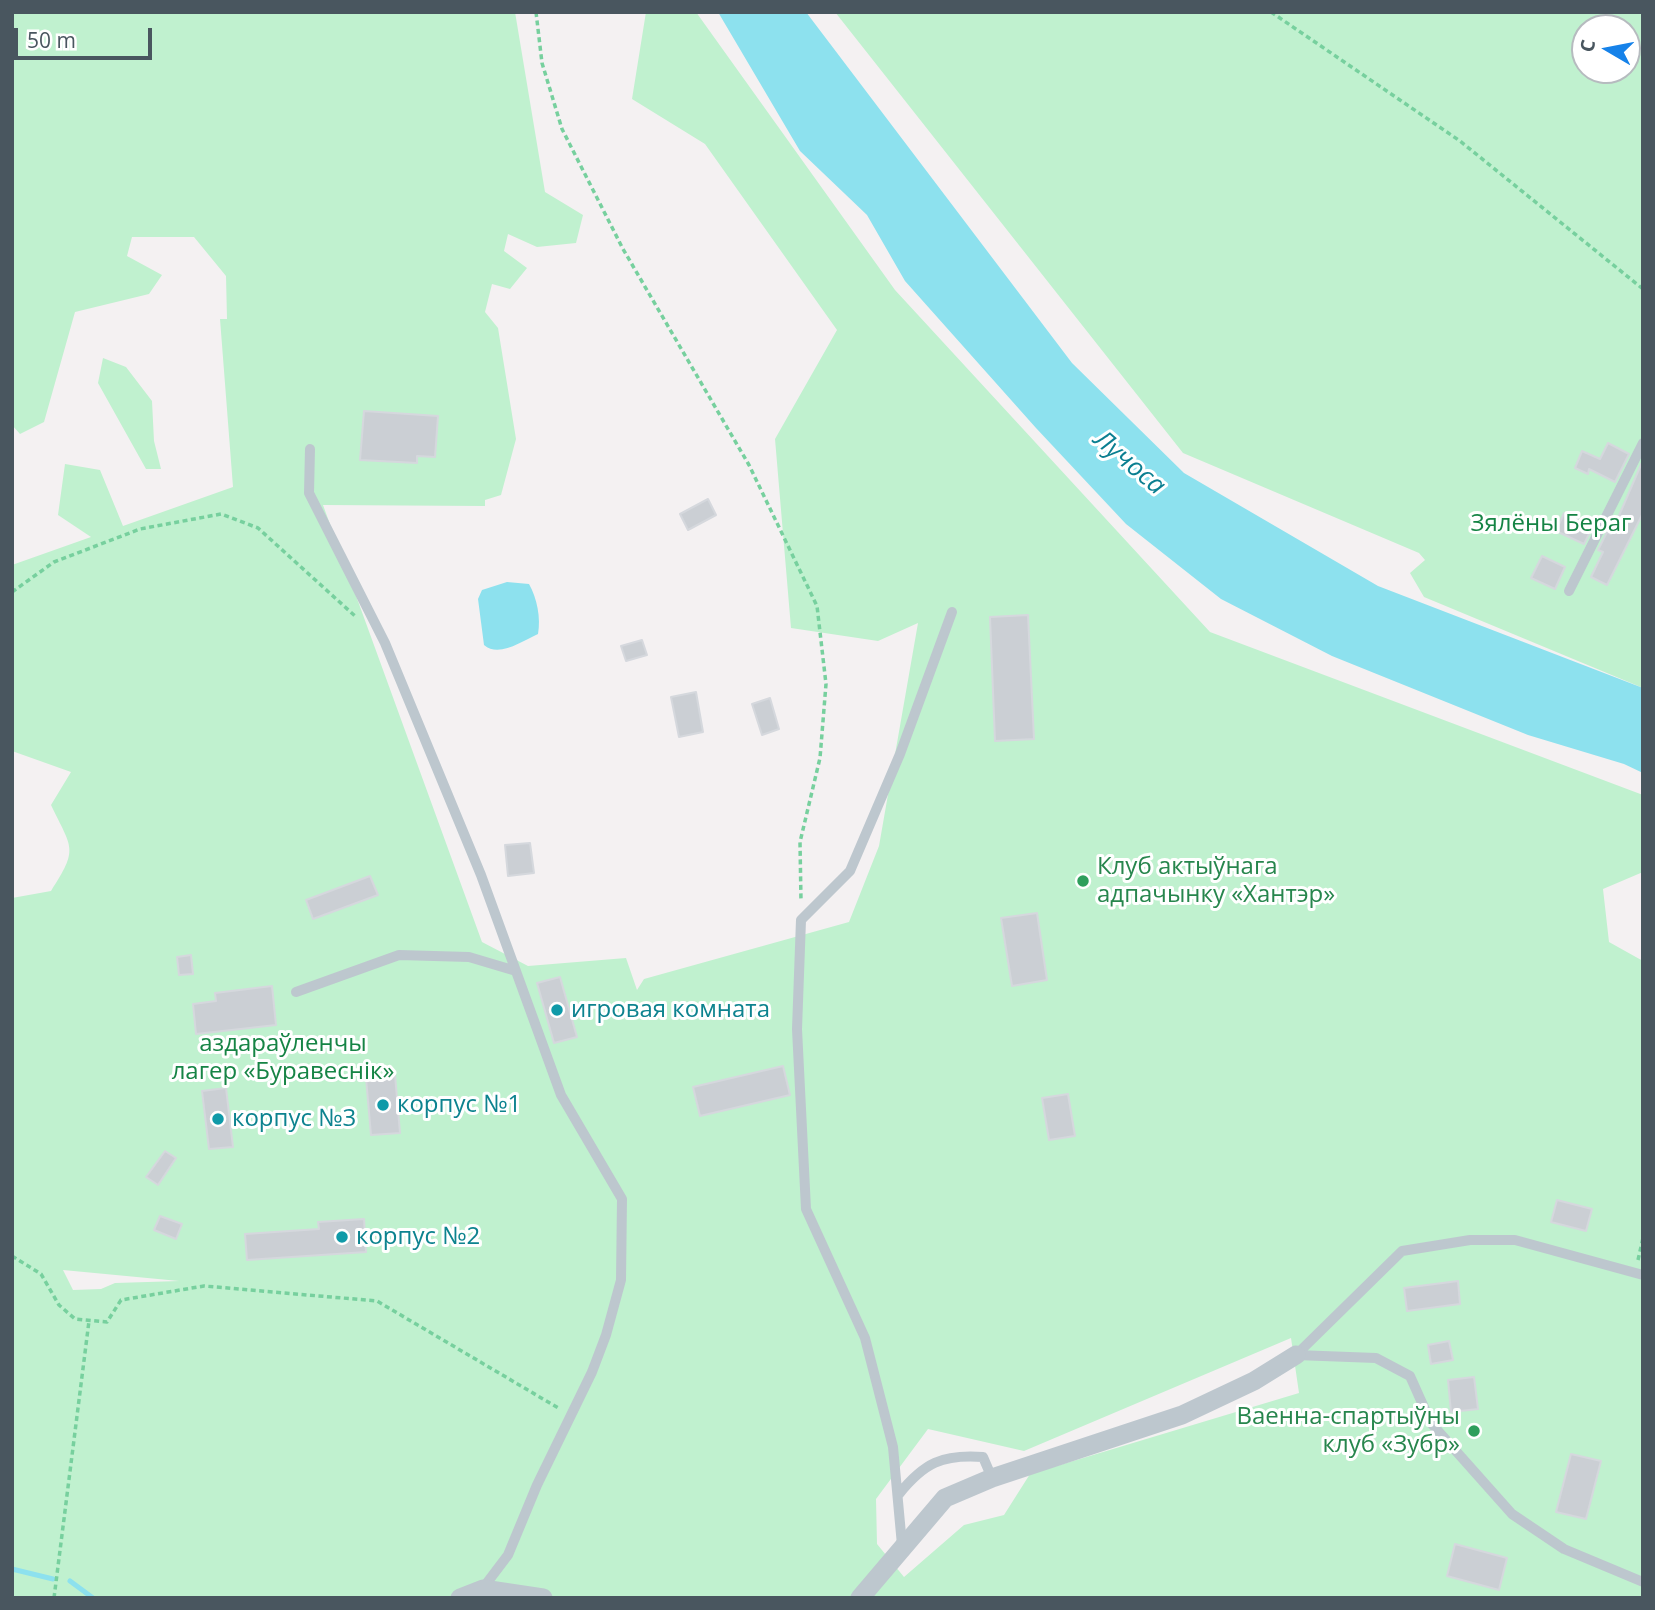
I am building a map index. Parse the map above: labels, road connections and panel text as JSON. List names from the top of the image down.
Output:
{
  "water": ["Лучоса"],
  "parks": ["Зялёны Бераг", "аздараўленчы лагер «Буравеснік»"],
  "places": [
    "Клуб актыўнага адпачынку «Хантэр»",
    "игровая комната",
    "корпус №1",
    "корпус №3",
    "корпус №2",
    "Ваенна-спартыўны клуб «Зубр»"
  ],
  "scale_bar": "50 m",
  "north": "left"
}
